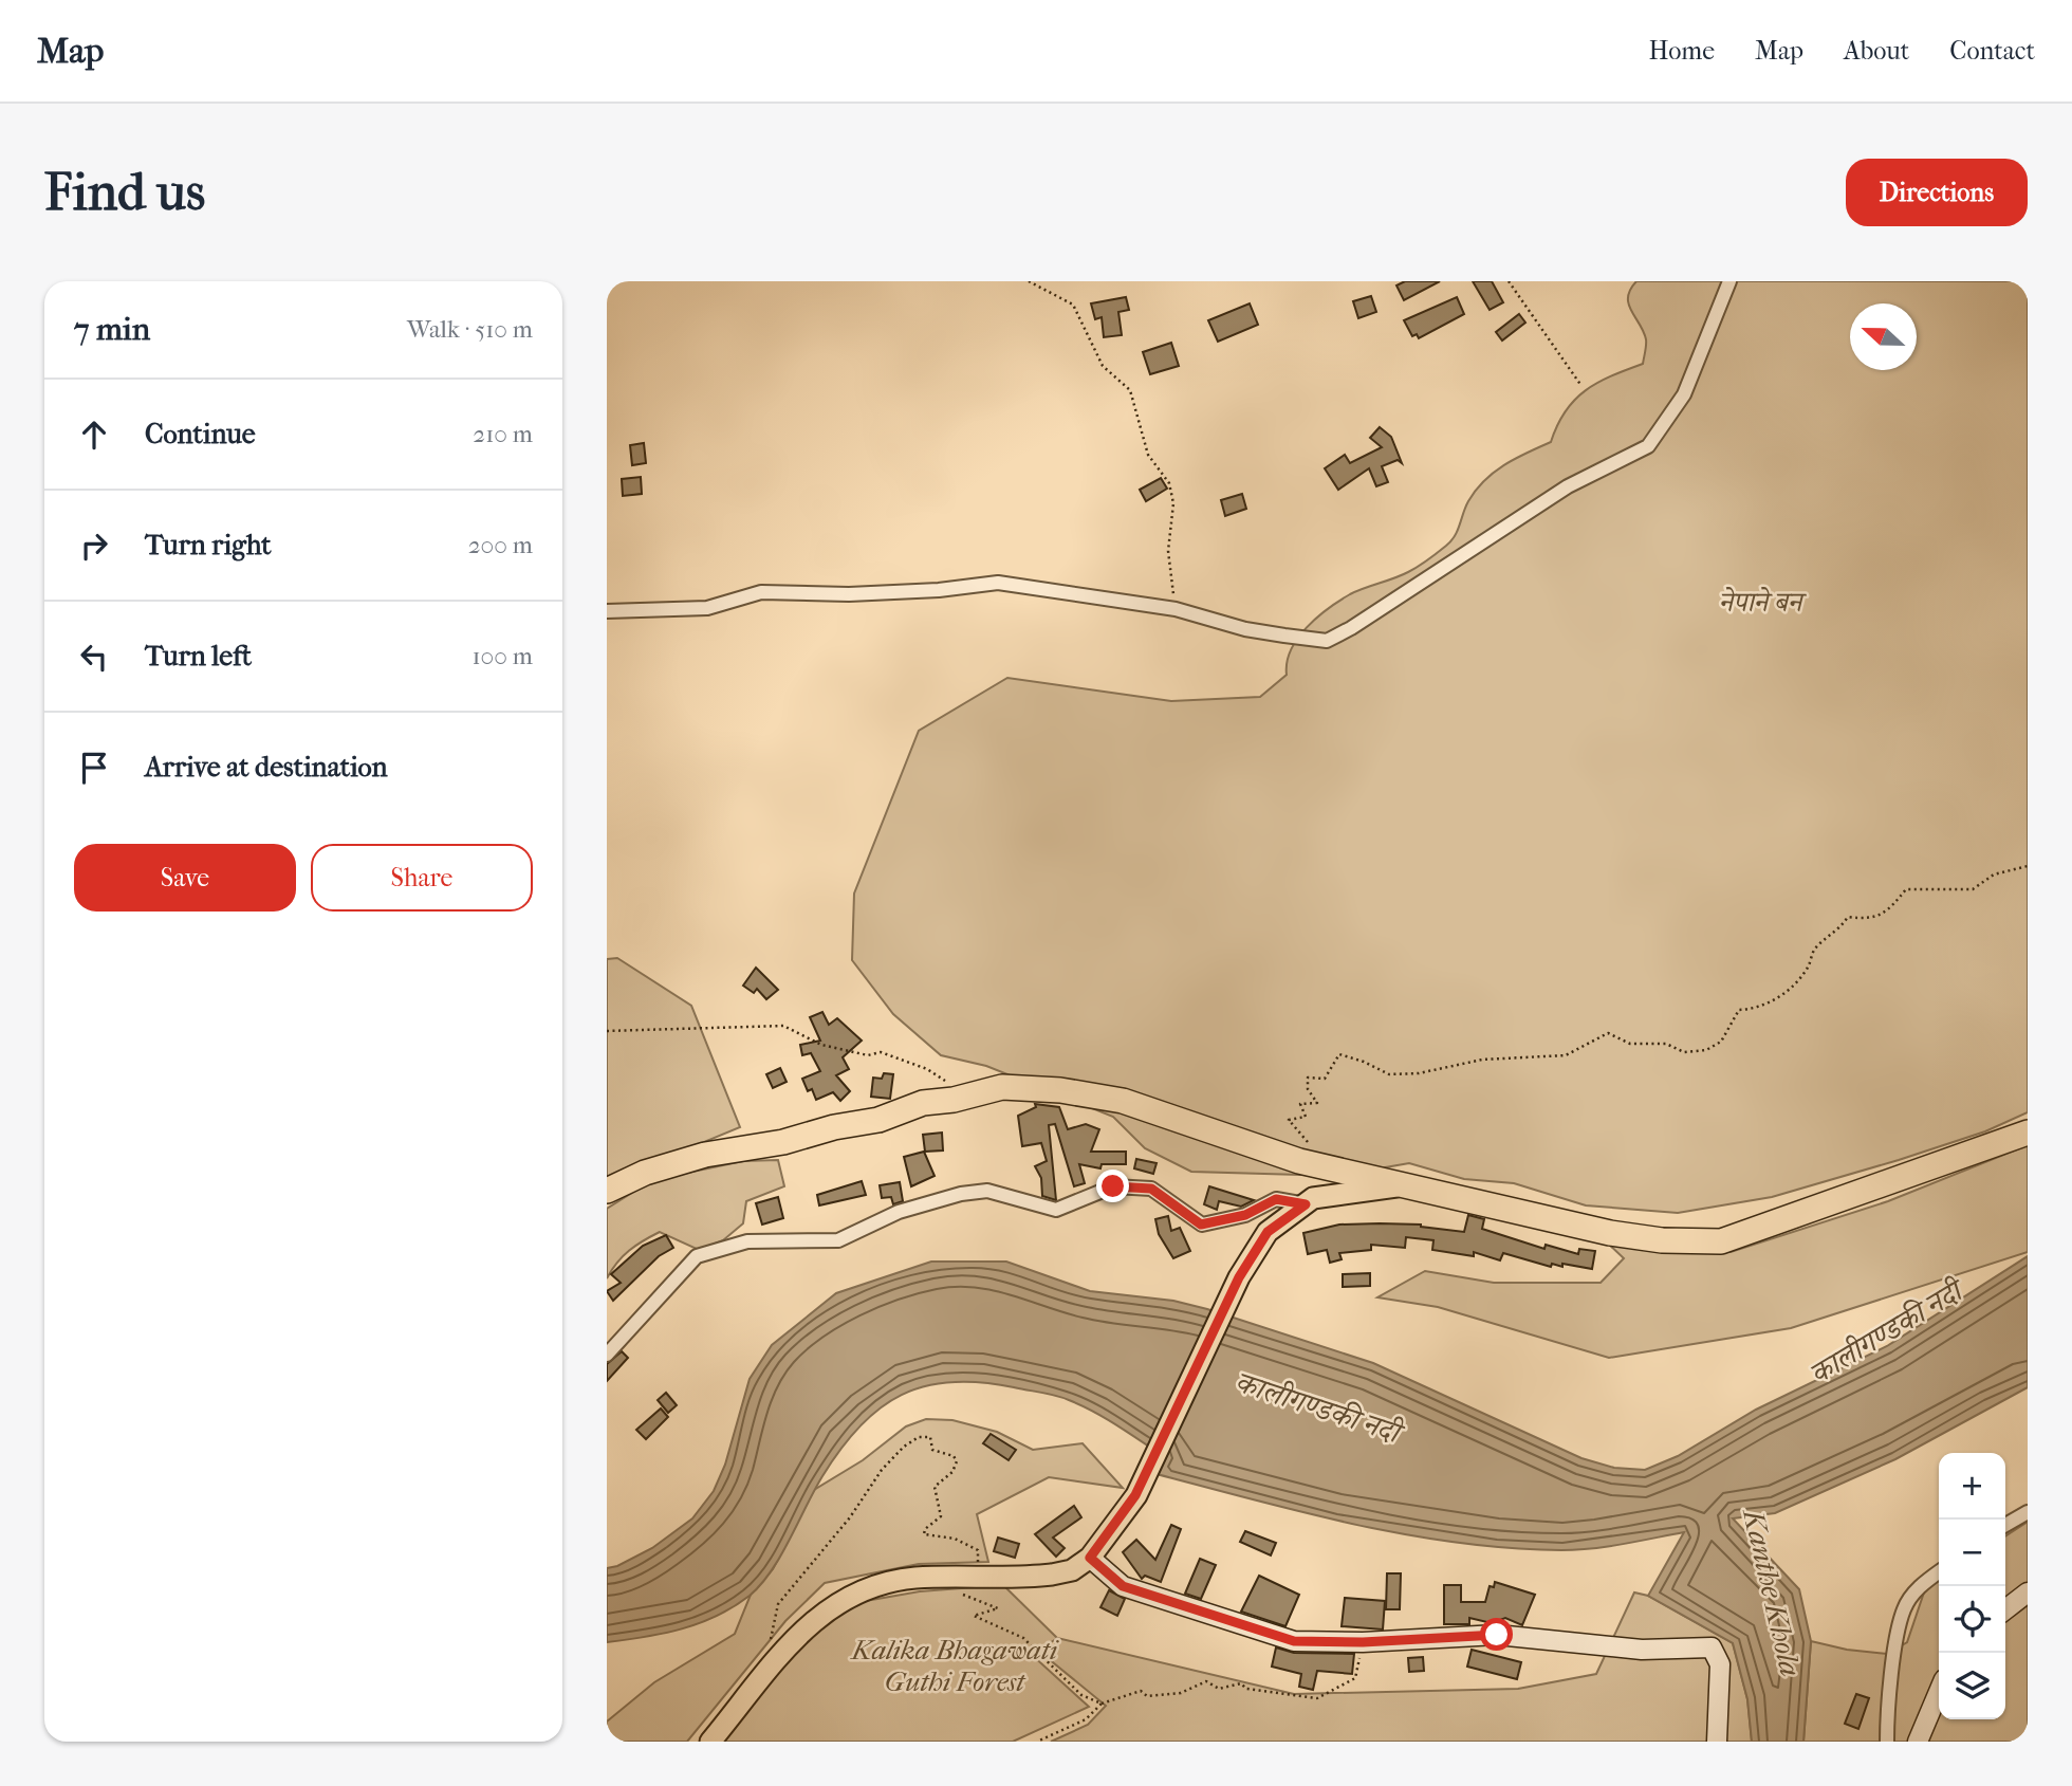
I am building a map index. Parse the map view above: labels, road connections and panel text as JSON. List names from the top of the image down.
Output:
{
  "water": ["कालीगण्डकी नदी", "Kanthe Khola"],
  "parks": ["नेपाने बन", "Kalika Bhagawati Guthi Forest"],
  "north": "left",
  "page": {
    "header": "Map",
    "nav": [
      "Home",
      "Map",
      "About",
      "Contact"
    ],
    "buttons": [
      "Directions",
      ["Save", "Share"]
    ],
    "title": "Find us",
    "heading": ["7 min", "Walk · 510 m"],
    "list": [
      ["Continue", "210 m"],
      ["Turn right", "200 m"],
      ["Turn left", "100 m"],
      "Arrive at destination"
    ],
    "map_buttons": ["+", "−"]
  }
}
